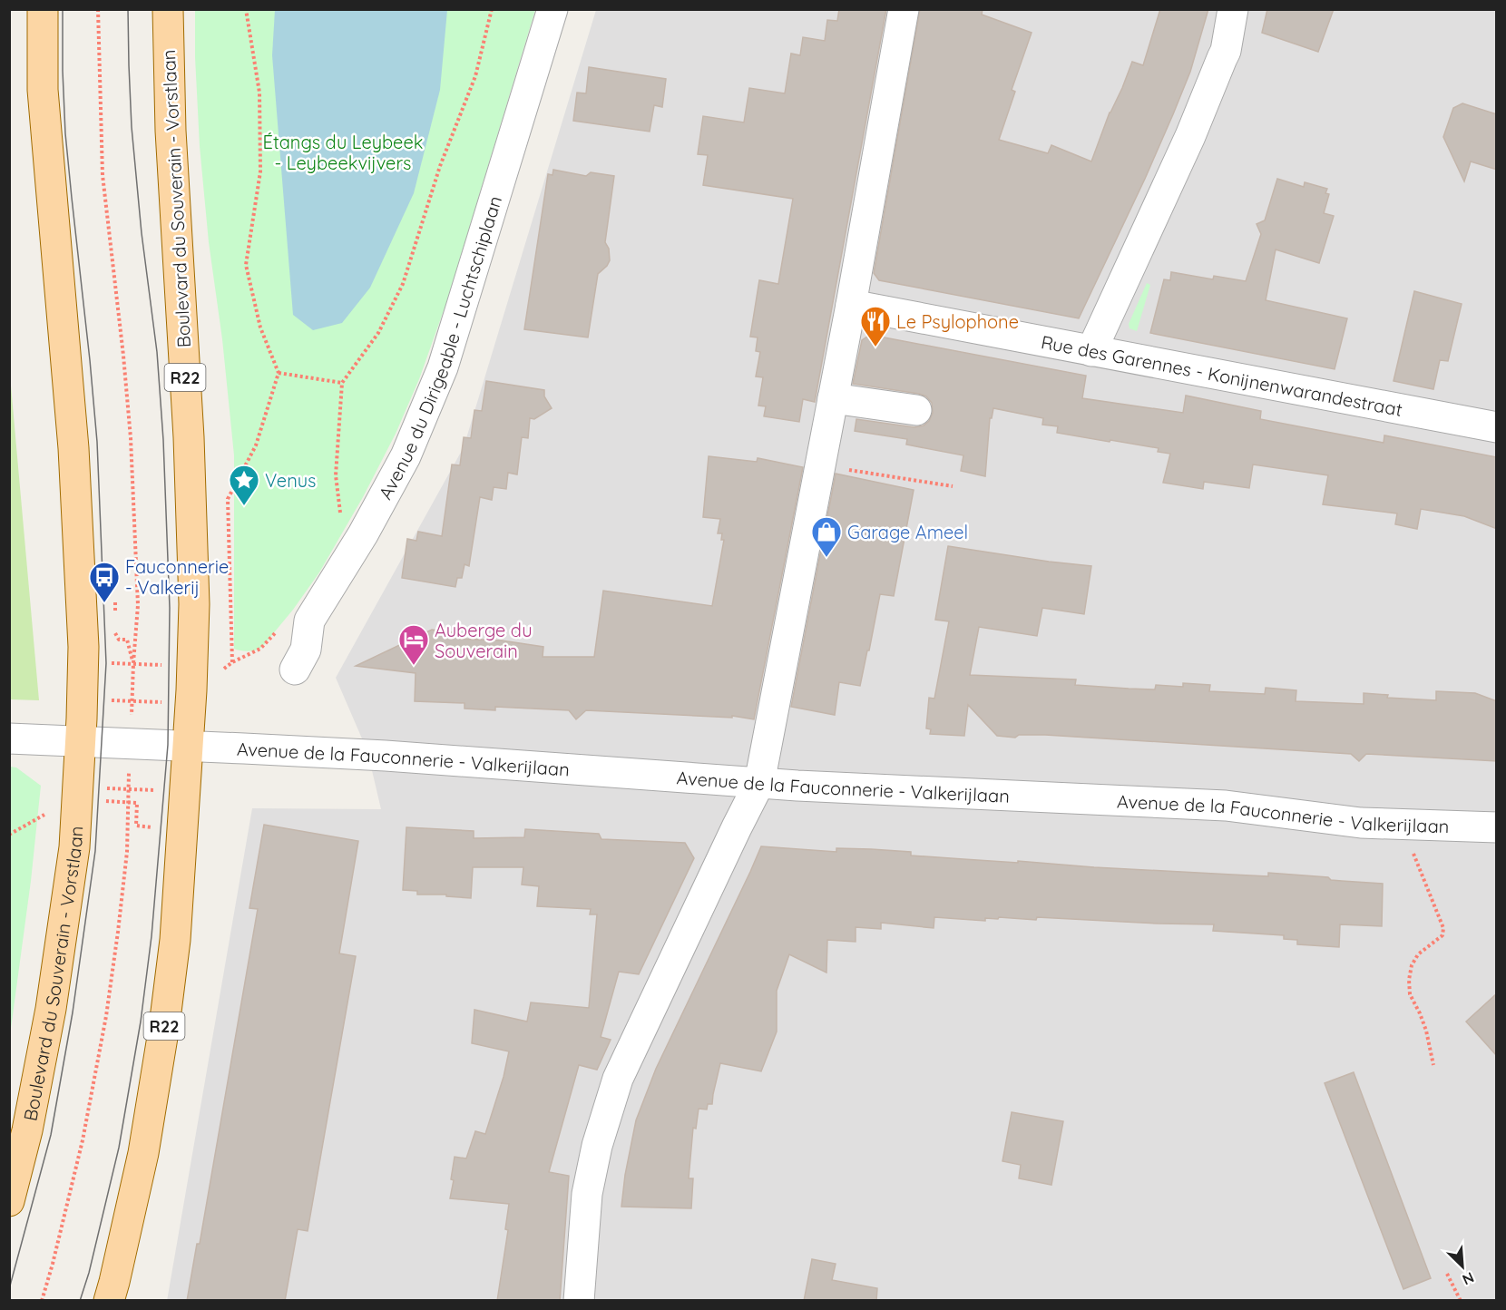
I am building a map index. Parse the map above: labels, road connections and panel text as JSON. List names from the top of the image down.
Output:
{
  "streets": {
    "main road": ["Boulevard du Souverain - Vorstlaan", "R22"],
    "street": ["Avenue du Dirigeable - Luchtschiplaan", "Rue des Garennes - Konijnenwarandestraat", "Avenue de la Fauconnerie - Valkerijlaan"]
  },
  "crossings": [
    ["Boulevard du Souverain - Vorstlaan", "Avenue de la Fauconnerie - Valkerijlaan"]
  ],
  "parks": ["Étangs du Leybeek - Leybeekvijvers"],
  "places": {
    "restaurant": ["Le Psylophone"],
    "place": ["Venus"],
    "shop": ["Garage Ameel"],
    "bus stop": ["Fauconnerie - Valkerij"],
    "hotel": ["Auberge du Souverain"]
  },
  "north": "bottom right"
}
